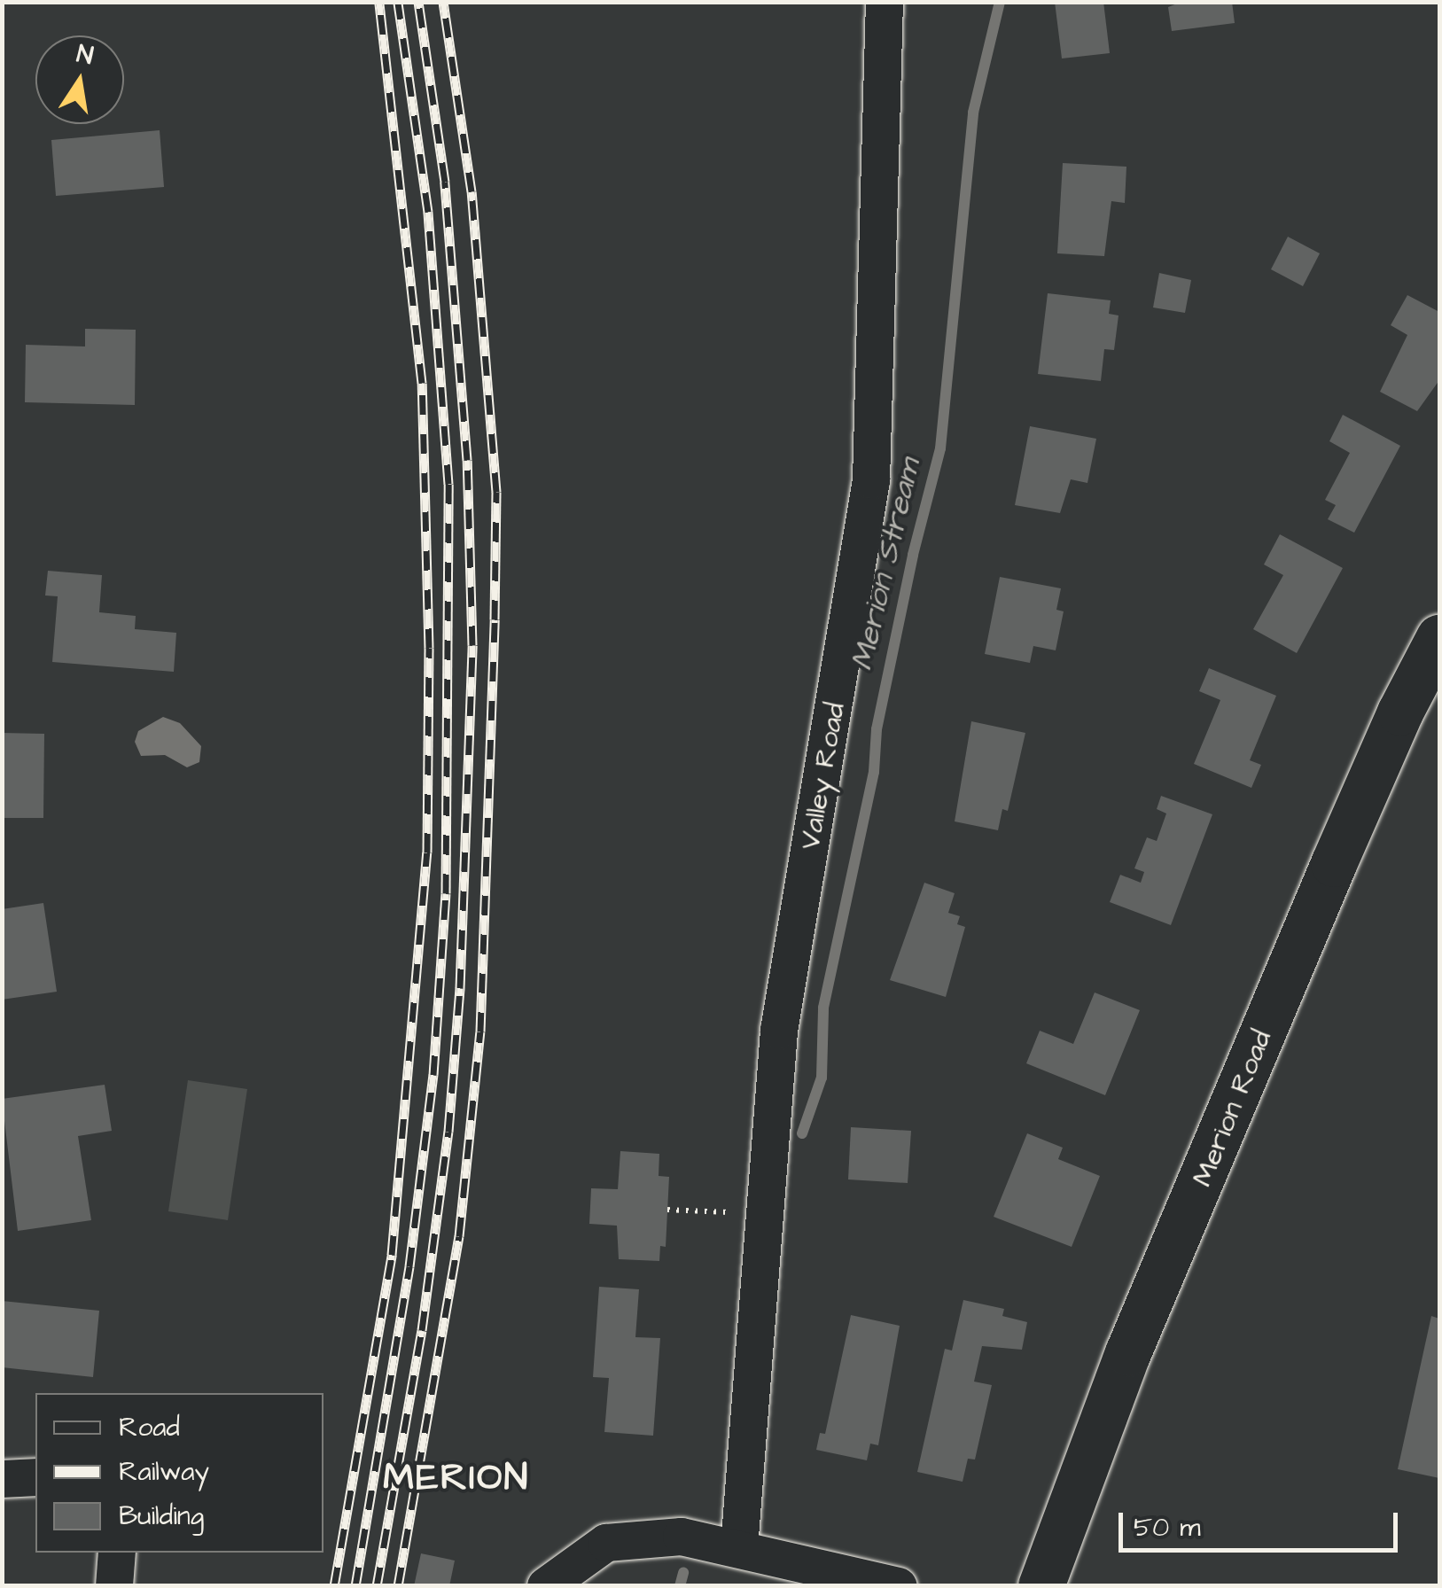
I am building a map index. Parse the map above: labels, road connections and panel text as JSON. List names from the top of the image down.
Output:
{
  "streets": {
    "street": ["Valley Road", "Merion Road"]
  },
  "districts": ["MERION"],
  "water": ["Merion Stream"],
  "legend": ["Road", "Railway", "Building"],
  "scale_bar": "50 m",
  "north": "top"
}
